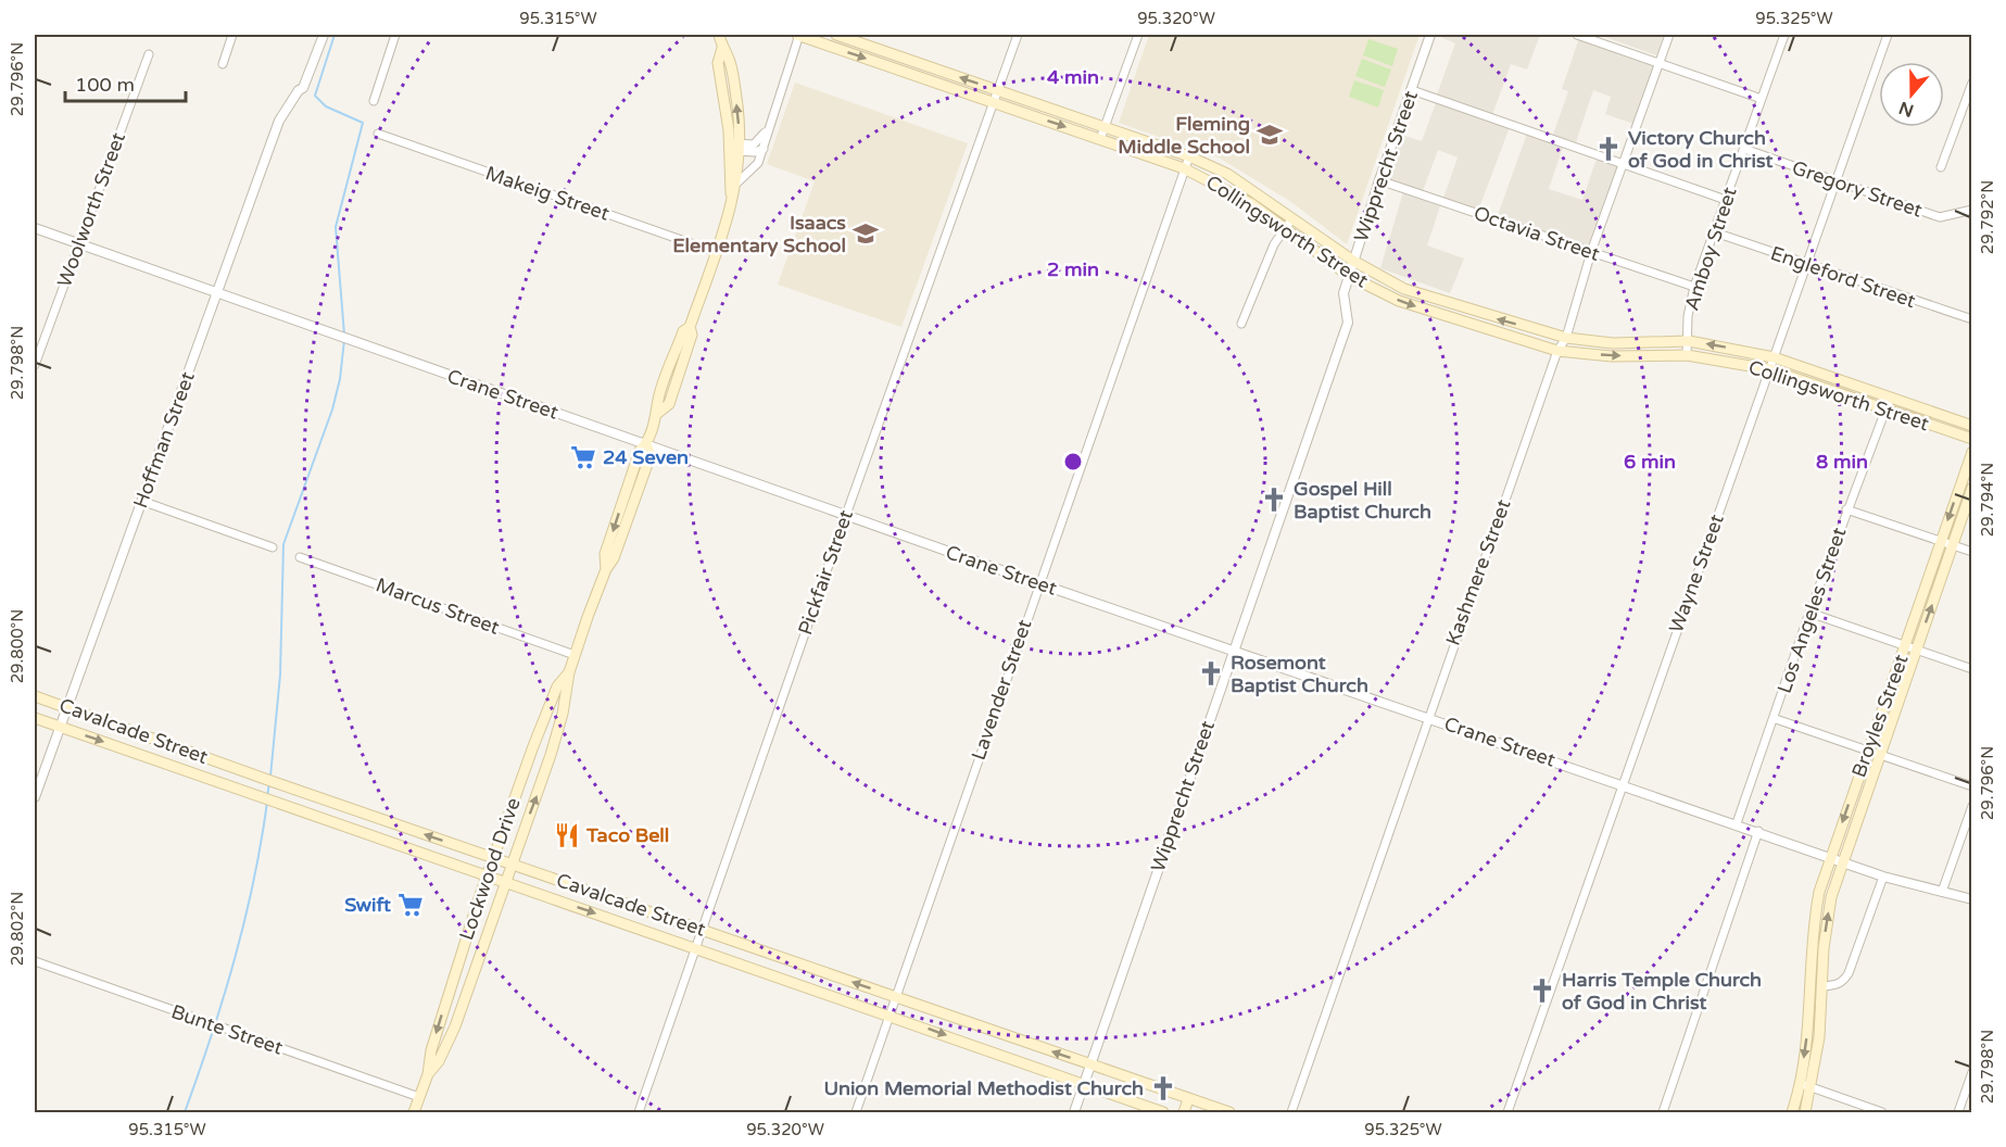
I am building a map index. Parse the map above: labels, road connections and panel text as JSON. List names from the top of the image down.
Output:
{
  "streets": {
    "main road": [
      "Collingsworth Street",
      "Broyles Street",
      "Cavalcade Street",
      "Lockwood Drive"
    ],
    "street": [
      "Wipprecht Street",
      "Gregory Street",
      "Makeig Street",
      "Woolworth Street",
      "Octavia Street",
      "Amboy Street",
      "Engleford Street",
      "Crane Street",
      "Hoffman Street",
      "Pickfair Street",
      "Kashmere Street",
      "Wayne Street",
      "Marcus Street",
      "Los Angeles Street",
      "Lavender Street",
      "Bunte Street"
    ]
  },
  "crossings": [
    ["Wipprecht Street", "Collingsworth Street"],
    ["Wipprecht Street", "Octavia Street"],
    ["Wipprecht Street", "Crane Street"],
    ["Wipprecht Street", "Cavalcade Street"],
    ["Gregory Street", "Amboy Street"],
    ["Gregory Street", "Wayne Street"],
    ["Makeig Street", "Lockwood Drive"],
    ["Woolworth Street", "Crane Street"],
    ["Collingsworth Street", "Amboy Street"],
    ["Collingsworth Street", "Pickfair Street"],
    ["Collingsworth Street", "Kashmere Street"],
    ["Collingsworth Street", "Wayne Street"],
    ["Collingsworth Street", "Los Angeles Street"],
    ["Collingsworth Street", "Lavender Street"],
    ["Octavia Street", "Amboy Street"],
    ["Octavia Street", "Kashmere Street"],
    ["Amboy Street", "Engleford Street"],
    ["Engleford Street", "Wayne Street"],
    ["Crane Street", "Hoffman Street"],
    ["Crane Street", "Pickfair Street"],
    ["Crane Street", "Kashmere Street"],
    ["Crane Street", "Wayne Street"],
    ["Crane Street", "Los Angeles Street"],
    ["Crane Street", "Lavender Street"],
    ["Crane Street", "Broyles Street"],
    ["Crane Street", "Lockwood Drive"],
    ["Hoffman Street", "Cavalcade Street"],
    ["Pickfair Street", "Cavalcade Street"],
    ["Marcus Street", "Lockwood Drive"],
    ["Lavender Street", "Cavalcade Street"],
    ["Cavalcade Street", "Lockwood Drive"],
    ["Lockwood Drive", "Bunte Street"]
  ],
  "places": {
    "school or university": ["Fleming Middle School", "Isaacs Elementary School"],
    "church": [
      "Victory Church of God in Christ",
      "Gospel Hill Baptist Church",
      "Rosemont Baptist Church",
      "Harris Temple Church of God in Christ",
      "Union Memorial Methodist Church"
    ],
    "supermarket": ["24 Seven", "Swift"],
    "restaurant": ["Taco Bell"]
  },
  "scale_bar": "100 m",
  "north": "bottom",
  "coordinates": [
    "95.315°W",
    "95.320°W",
    "95.325°W",
    "29.796°N",
    "29.792°N",
    "29.798°N",
    "29.794°N",
    "29.800°N",
    "29.802°N"
  ],
  "rings": [
    "4 min",
    "2 min",
    "6 min",
    "8 min"
  ]
}
